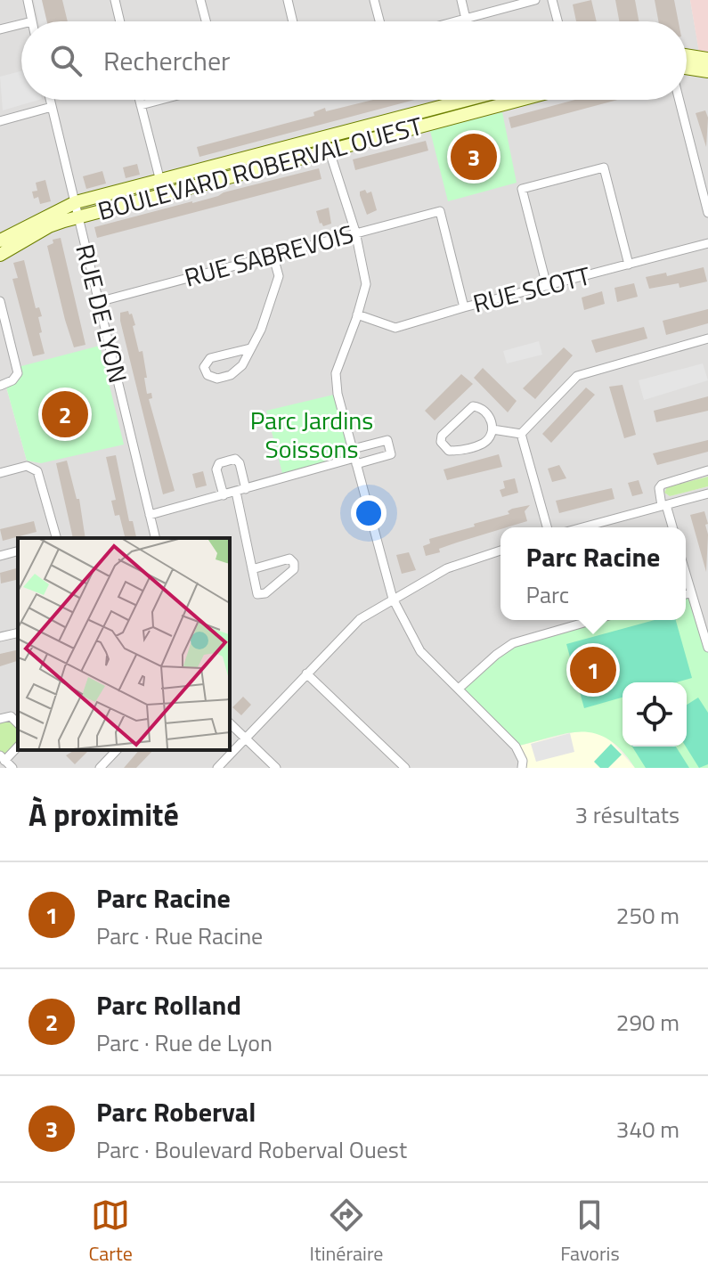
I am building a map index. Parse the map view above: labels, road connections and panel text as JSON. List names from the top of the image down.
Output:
{
  "streets": {
    "street": [
      "BOULEVARD ROBERVAL OUEST",
      "RUE SABREVOIS",
      "RUE SCOTT",
      "RUE DE LYON"
    ]
  },
  "crossings": [
    ["BOULEVARD ROBERVAL OUEST", "RUE DE LYON"],
    ["RUE SABREVOIS", "RUE SCOTT"],
    ["RUE SABREVOIS", "RUE DE LYON"]
  ],
  "parks": ["Parc Jardins Soissons"],
  "page": {
    "search": "Rechercher",
    "pins": ["3", "2", "1"],
    "popup": ["Parc Racine", "Parc"],
    "heading": ["À proximité", "3 résultats"],
    "list": [
      {
        "mark": "1",
        "name": "Parc Racine",
        "note": "Parc · Rue Racine",
        "value": "250 m"
      },
      {
        "mark": "2",
        "name": "Parc Rolland",
        "note": "Parc · Rue de Lyon",
        "value": "290 m"
      },
      {
        "mark": "3",
        "name": "Parc Roberval",
        "note": "Parc · Boulevard Roberval Ouest",
        "value": "340 m"
      }
    ],
    "nav": ["Carte", "Itinéraire", "Favoris"]
  }
}
